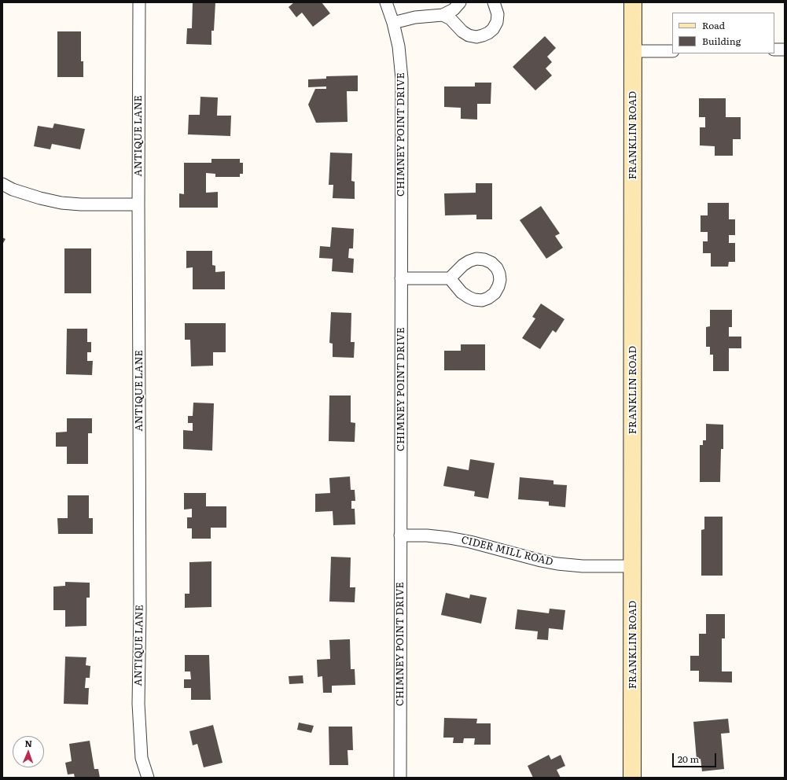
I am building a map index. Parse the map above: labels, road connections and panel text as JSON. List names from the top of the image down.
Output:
{
  "streets": {
    "street": [
      "CHIMNEY POINT DRIVE",
      "FRANKLIN ROAD",
      "ANTIQUE LANE",
      "CIDER MILL ROAD"
    ]
  },
  "crossings": [
    ["CHIMNEY POINT DRIVE", "CIDER MILL ROAD"],
    ["FRANKLIN ROAD", "CIDER MILL ROAD"]
  ],
  "legend": ["Road", "Building"],
  "scale_bar": "20 m",
  "north": "top"
}
